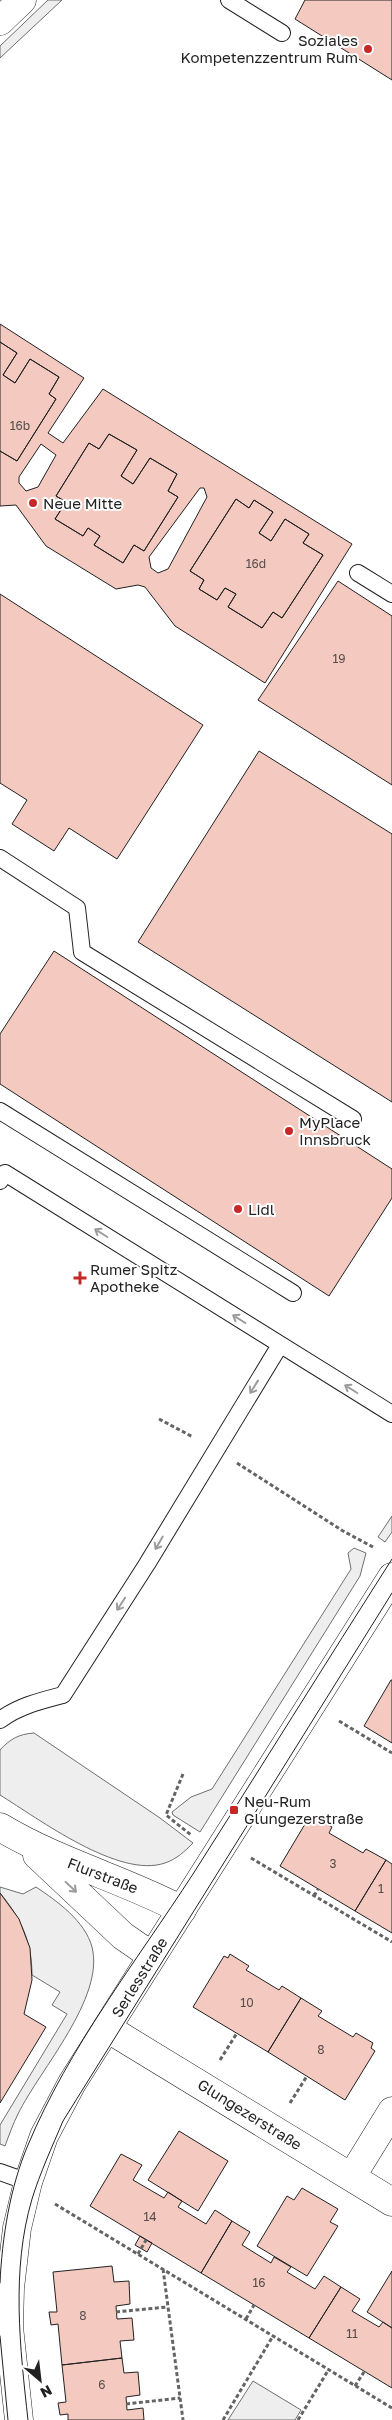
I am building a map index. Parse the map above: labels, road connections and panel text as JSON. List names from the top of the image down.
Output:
{
  "streets": {
    "street": ["Flurstraße", "Serlesstraße", "Glungezerstraße"]
  },
  "crossings": [
    ["Flurstraße", "Serlesstraße"],
    ["Serlesstraße", "Glungezerstraße"]
  ],
  "places": {
    "other": [
      "Soziales Kompetenzzentrum Rum",
      "Neue Mitte",
      "MyPlace Innsbruck",
      "Lidl"
    ],
    "health": ["Rumer Spitz Apotheke"],
    "transit": ["Neu-Rum Glungezerstraße"]
  },
  "house_numbers": [
    "16b",
    "16d",
    "19",
    "3",
    "1",
    "10",
    "8",
    "14",
    "16",
    "8",
    "11",
    "6"
  ],
  "north": "bottom right"
}
